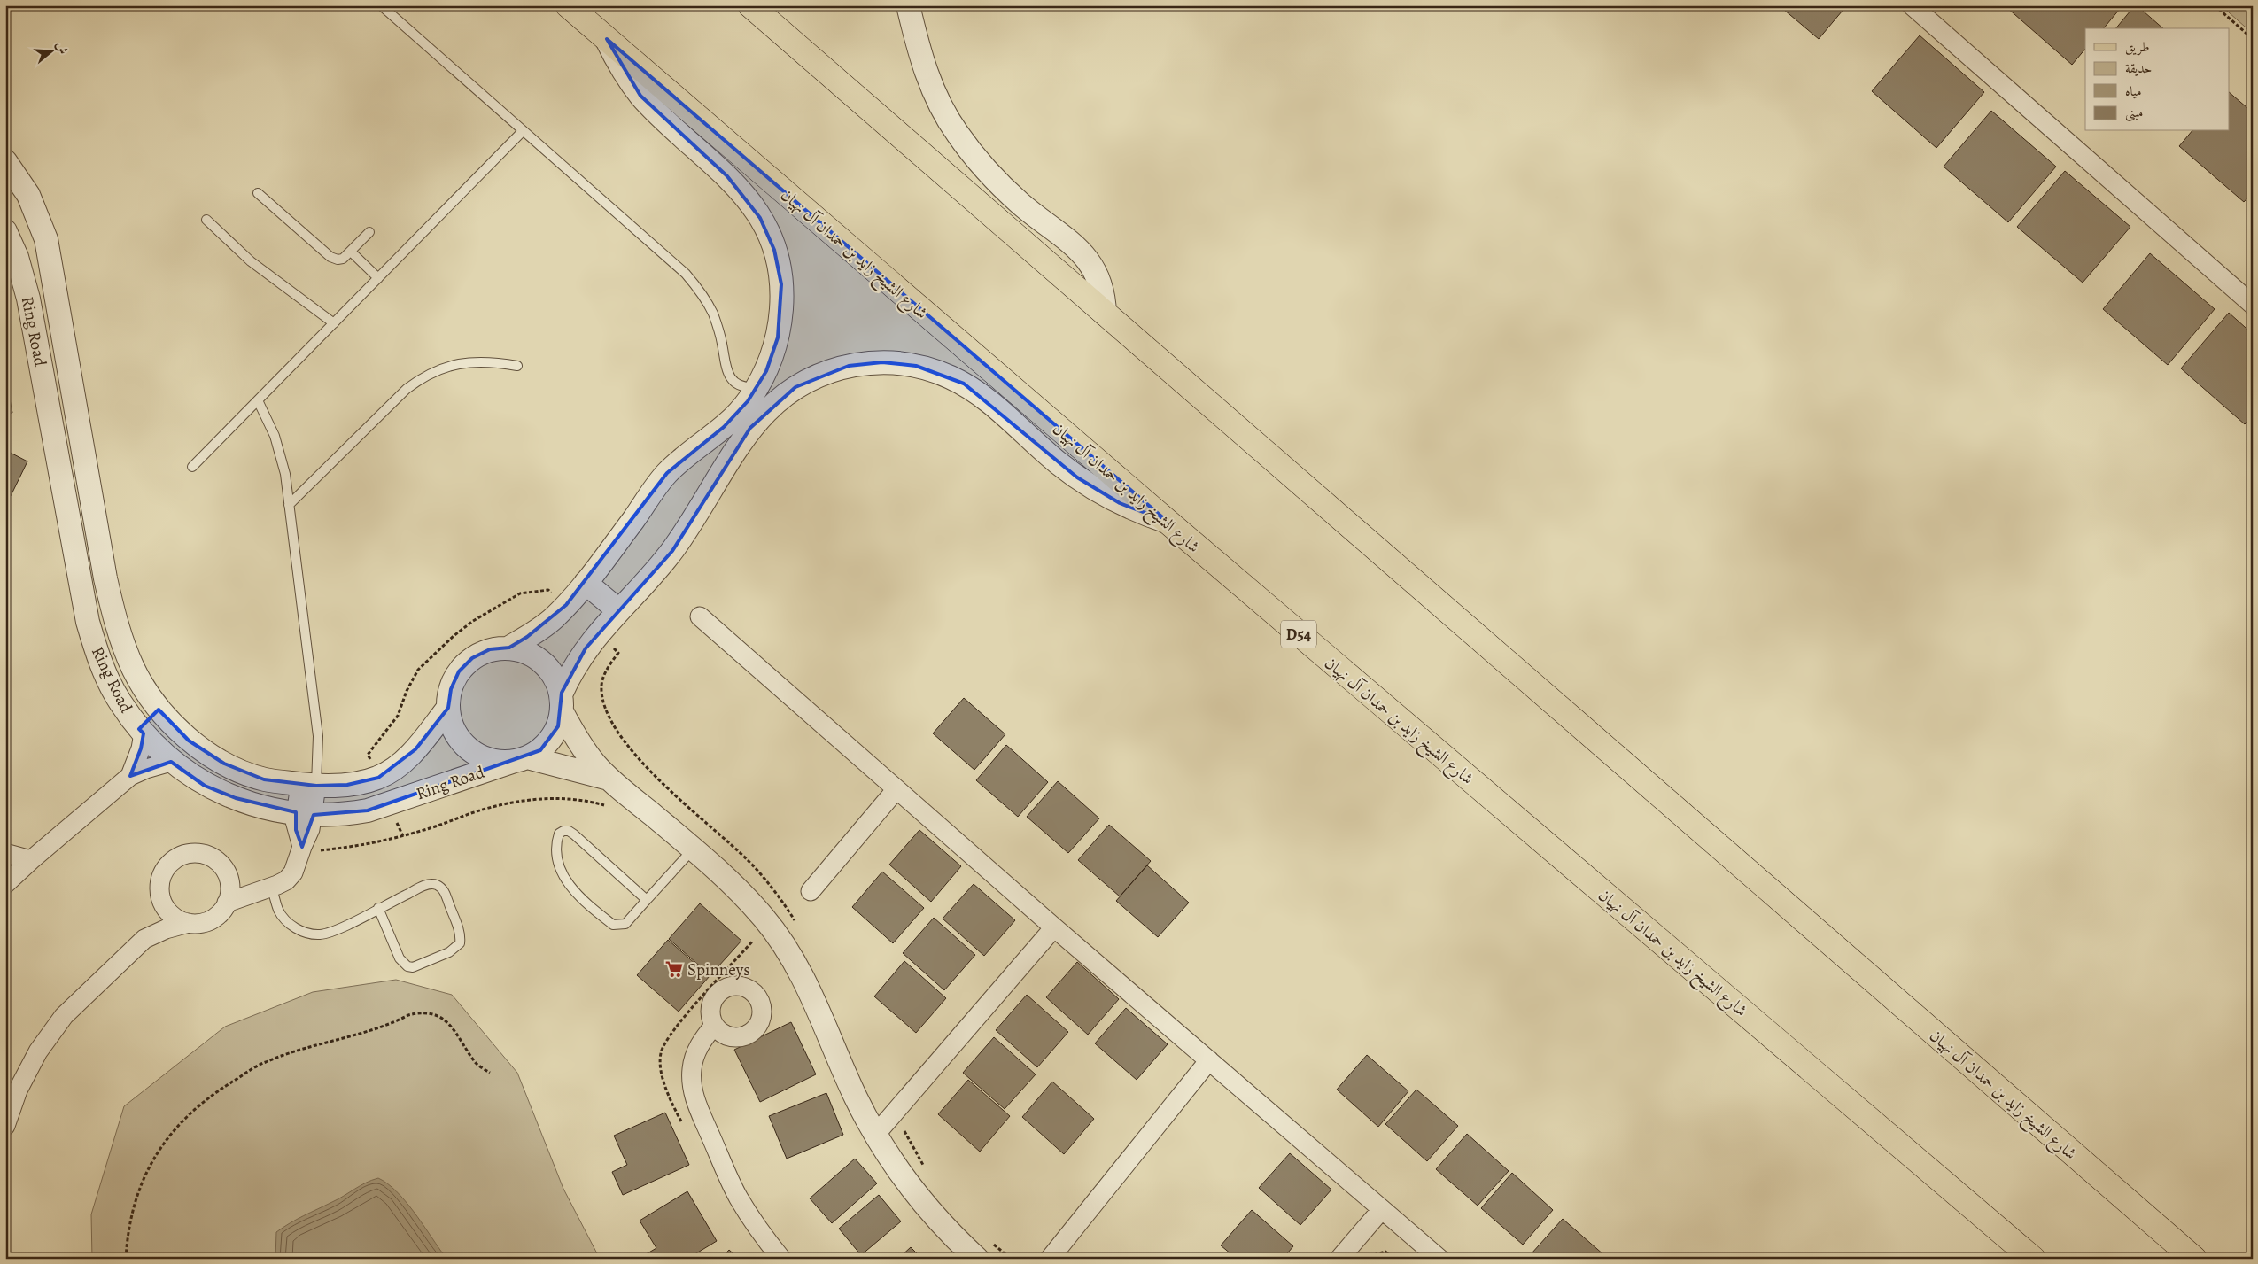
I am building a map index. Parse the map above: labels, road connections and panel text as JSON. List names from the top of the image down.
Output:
{
  "streets": {
    "main road": ["شارع الشيخ زايد بن حمدان آل نهيان", "D54"],
    "street": ["Ring Road"]
  },
  "places": {
    "supermarket": ["Spinneys"]
  },
  "legend": [
    "طريق",
    "حديقة",
    "مياه",
    "مبنى"
  ],
  "north": "right"
}
